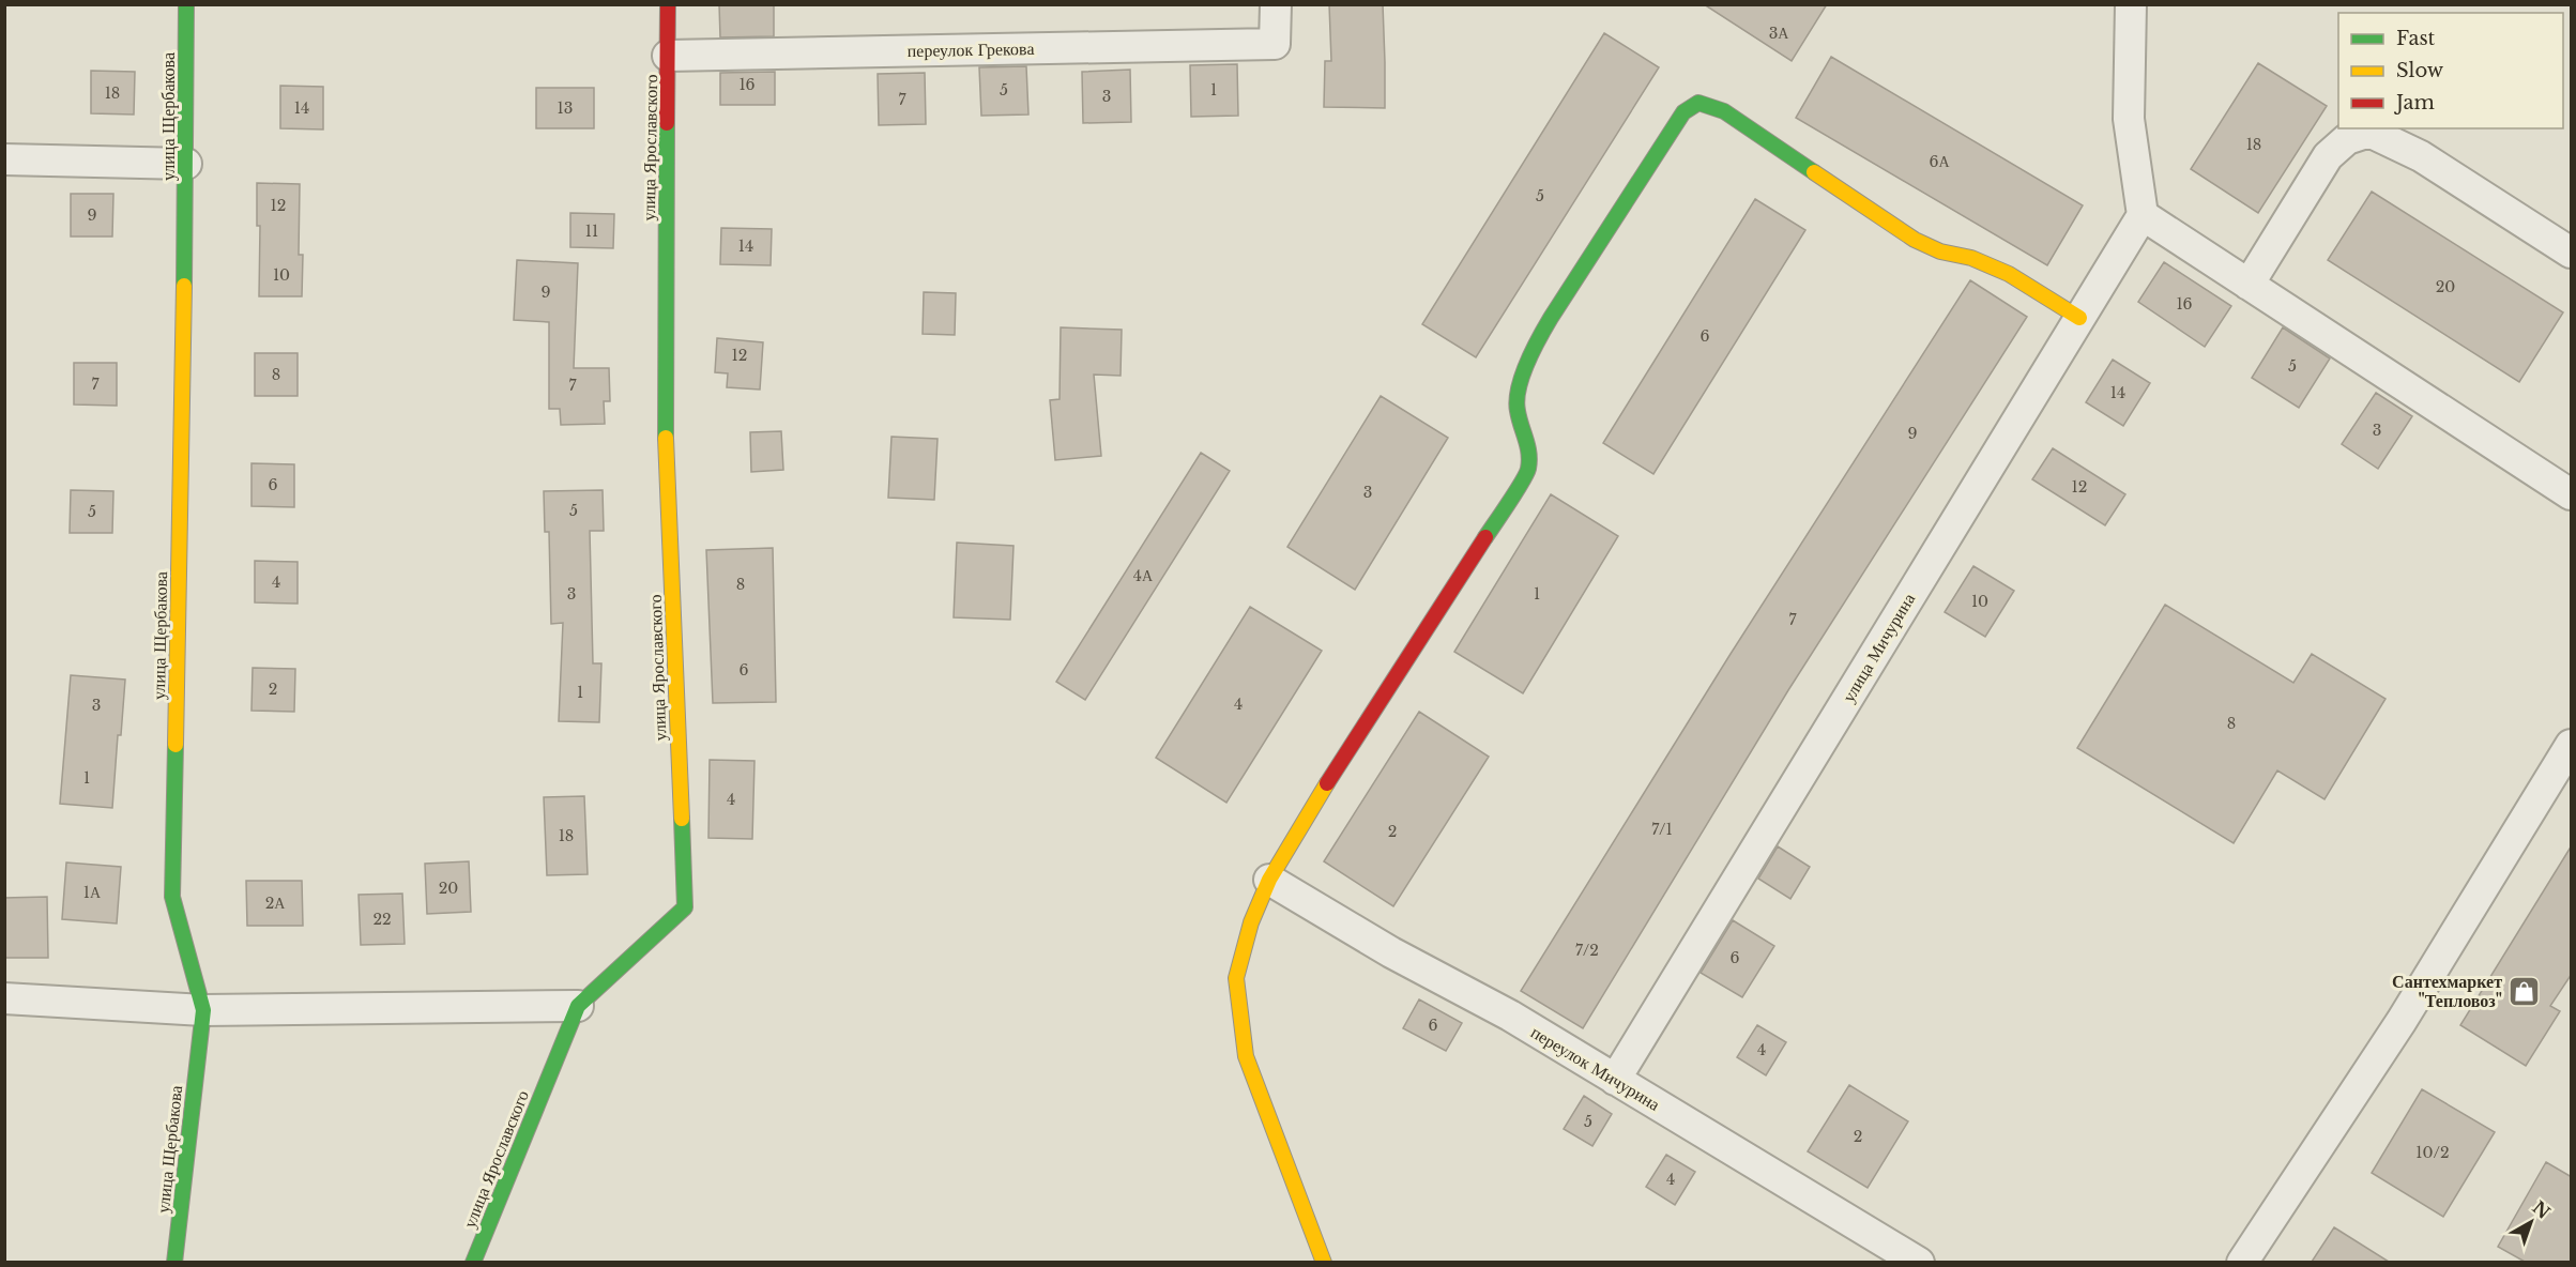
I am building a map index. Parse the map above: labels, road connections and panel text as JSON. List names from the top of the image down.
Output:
{
  "streets": {
    "street": [
      "переулок Грекова",
      "улица Щербакова",
      "улица Ярославского",
      "улица Мичурина",
      "переулок Мичурина"
    ]
  },
  "crossings": [
    ["переулок Грекова", "улица Ярославского"],
    ["улица Мичурина", "переулок Мичурина"]
  ],
  "places": {
    "shop": ["Сантехмаркет \"Тепловоз\""]
  },
  "house_numbers": [
    "3А",
    "16",
    "5",
    "1",
    "18",
    "3",
    "7",
    "14",
    "13",
    "18",
    "6А",
    "5",
    "12",
    "9",
    "11",
    "14",
    "10",
    "20",
    "9",
    "16",
    "6",
    "12",
    "5",
    "8",
    "7",
    "7",
    "14",
    "3",
    "9",
    "6",
    "12",
    "3",
    "5",
    "5",
    "4А",
    "4",
    "8",
    "3",
    "1",
    "10",
    "7",
    "6",
    "2",
    "1",
    "4",
    "3",
    "8",
    "1",
    "4",
    "7/1",
    "2",
    "18",
    "20",
    "1А",
    "2А",
    "22",
    "7/2",
    "6",
    "6",
    "4",
    "5",
    "2",
    "10/2",
    "4"
  ],
  "legend": ["Fast", "Slow", "Jam"],
  "north": "top right"
}
